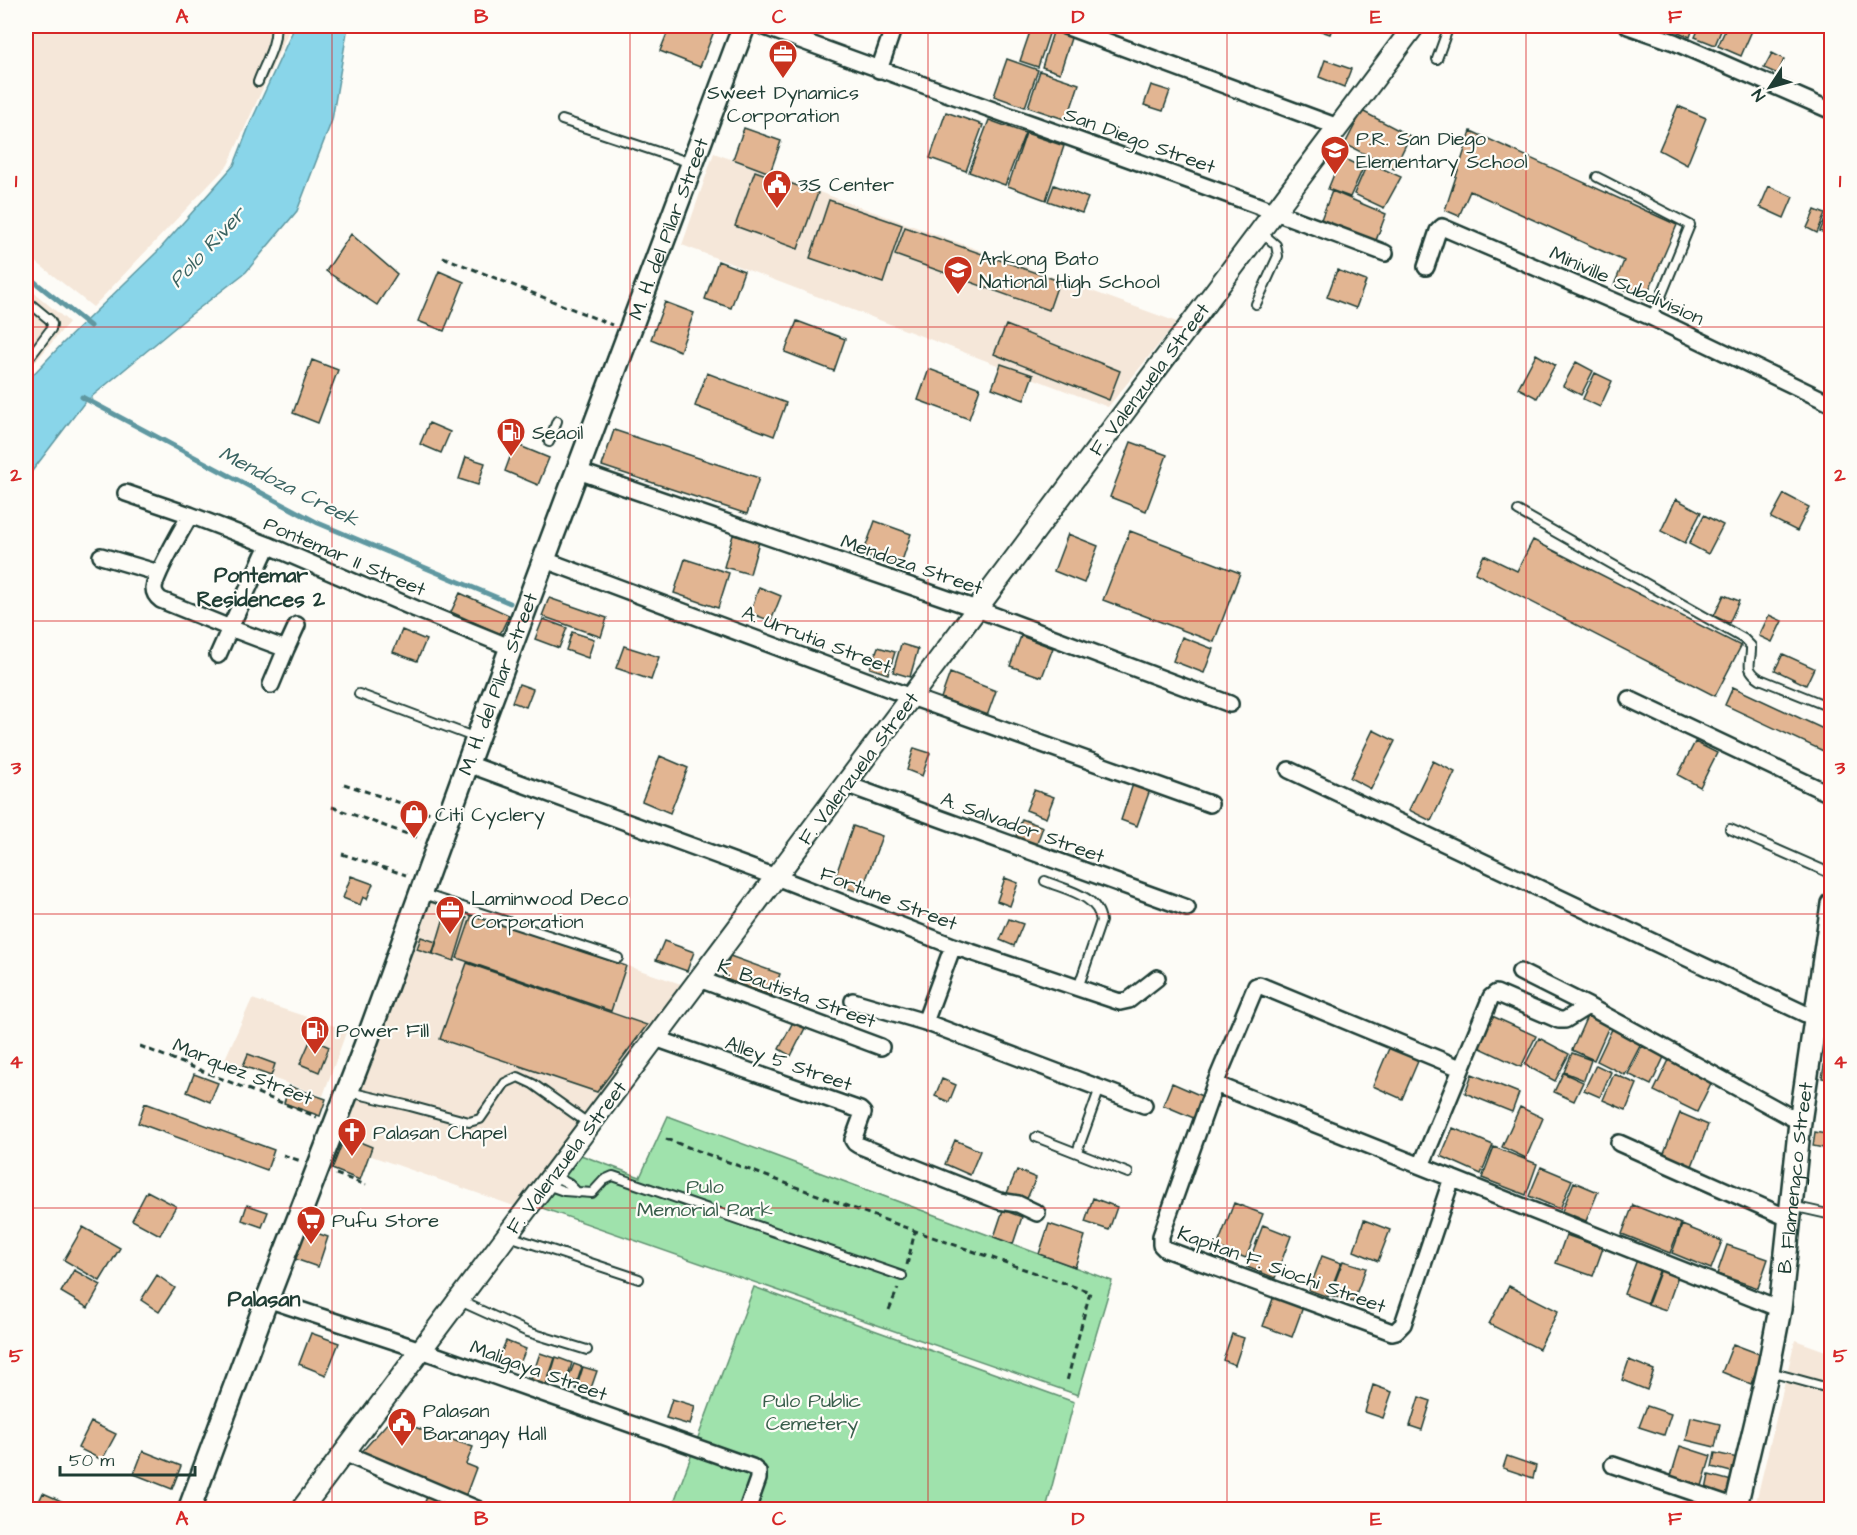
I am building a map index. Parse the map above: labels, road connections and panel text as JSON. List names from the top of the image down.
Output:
{
  "streets": {
    "main road": ["M. H. del Pilar Street", "B. Flamengco Street"],
    "street": [
      "San Diego Street",
      "Miniville Subdivision",
      "F. Valenzuela Street",
      "Pontemar II Street",
      "Mendoza Street",
      "A. Urrutia Street",
      "A. Salvador Street",
      "Fortune Street",
      "K. Bautista Street",
      "Alley 5 Street",
      "Kapitan F. Siochi Street",
      "Maligaya Street"
    ],
    "path": ["Marquez Street"]
  },
  "crossings": [
    ["San Diego Street", "F. Valenzuela Street"],
    ["M. H. del Pilar Street", "Pontemar II Street"],
    ["M. H. del Pilar Street", "Mendoza Street"],
    ["M. H. del Pilar Street", "A. Urrutia Street"],
    ["M. H. del Pilar Street", "Fortune Street"],
    ["M. H. del Pilar Street", "Marquez Street"],
    ["M. H. del Pilar Street", "Maligaya Street"],
    ["F. Valenzuela Street", "Mendoza Street"],
    ["F. Valenzuela Street", "A. Urrutia Street"],
    ["F. Valenzuela Street", "A. Salvador Street"],
    ["F. Valenzuela Street", "Fortune Street"],
    ["F. Valenzuela Street", "K. Bautista Street"],
    ["F. Valenzuela Street", "Alley 5 Street"],
    ["F. Valenzuela Street", "Maligaya Street"]
  ],
  "districts": ["Pontemar Residences 2", "Palasan"],
  "water": ["Polo River", "Mendoza Creek"],
  "parks": ["Pulo Memorial Park", "Pulo Public Cemetery"],
  "places": {
    "office": ["Sweet Dynamics Corporation", "Laminwood Deco Corporation"],
    "school or university": ["P.R. San Diego Elementary School", "Arkong Bato National High School"],
    "public building": ["3S Center", "Palasan Barangay Hall"],
    "fuel station": ["Seaoil", "Power Fill"],
    "shop": ["Citi Cyclery"],
    "church": ["Palasan Chapel"],
    "supermarket": ["Pufu Store"]
  },
  "scale_bar": "50 m",
  "north": "bottom left",
  "grid": {
    "columns": [
      "A",
      "B",
      "C",
      "D",
      "E",
      "F"
    ],
    "rows": [
      "1",
      "2",
      "3",
      "4",
      "5"
    ]
  }
}
